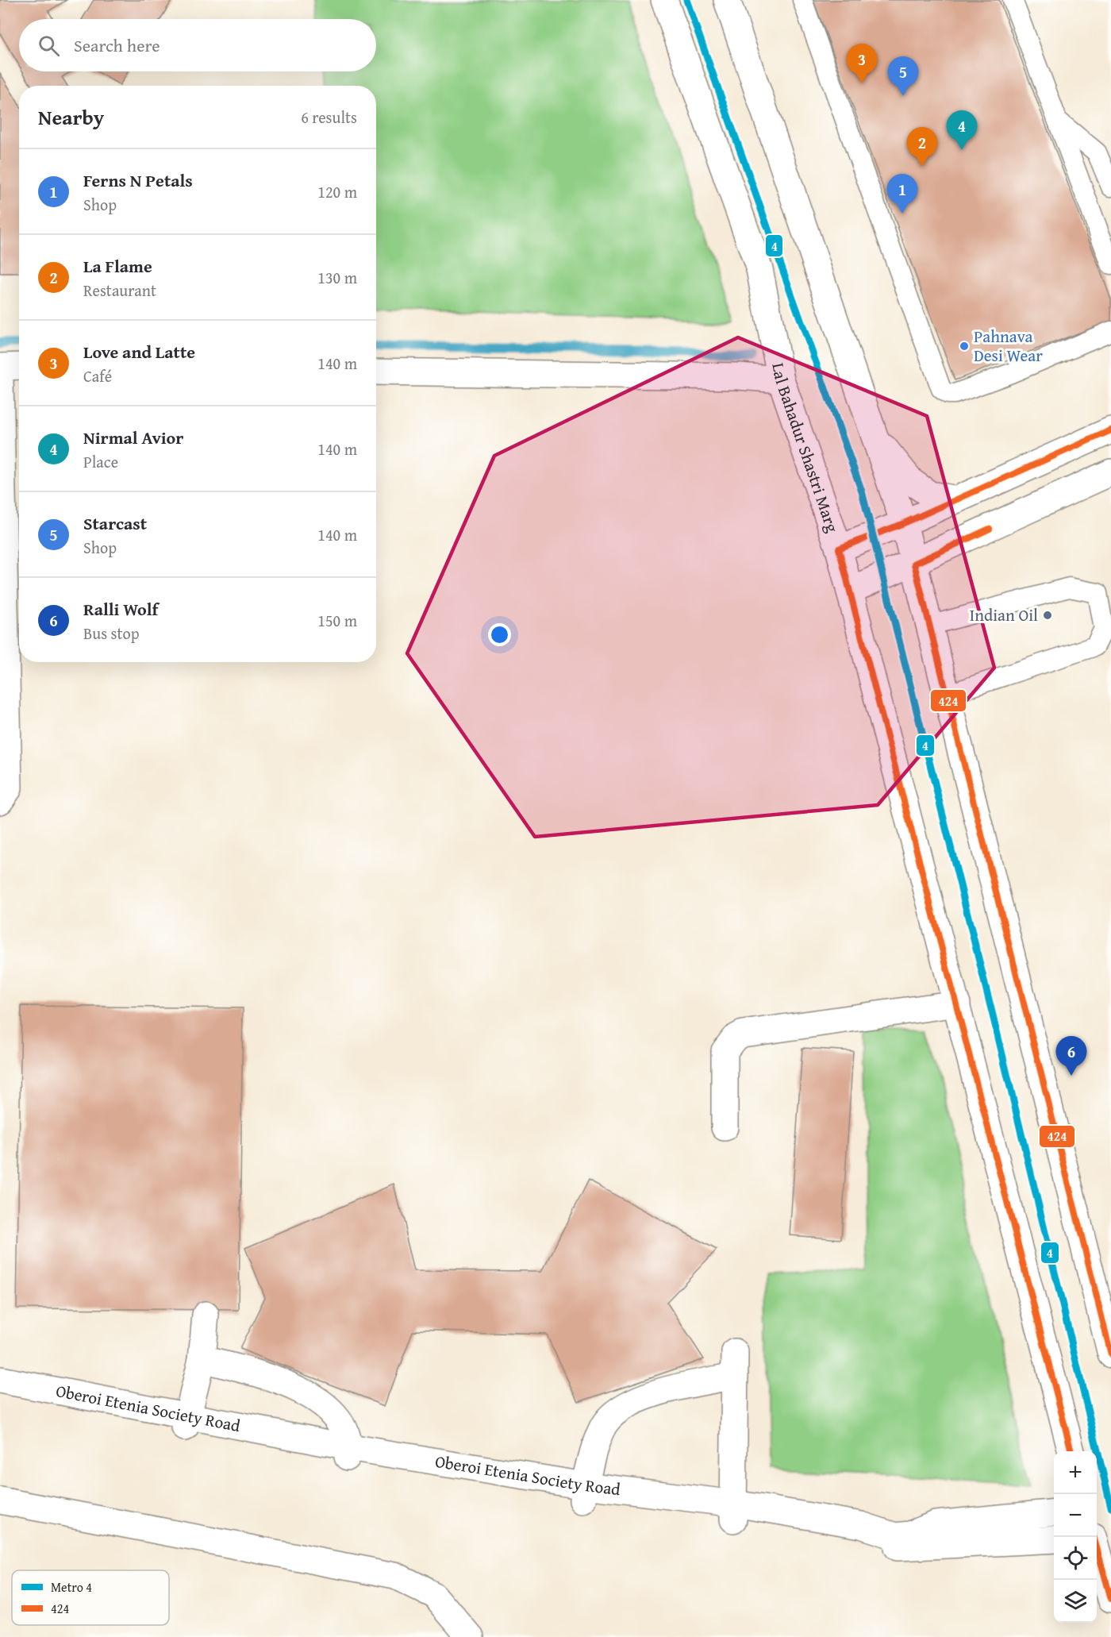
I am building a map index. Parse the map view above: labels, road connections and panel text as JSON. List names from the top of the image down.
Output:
{
  "streets": {
    "street": ["Lal Bahadur Shastri Marg", "Oberoi Etenia Society Road"]
  },
  "places": ["Pahnava Desi Wear", "Indian Oil"],
  "lines": ["metro line 4", "transit line 424"],
  "legend": ["Metro 4", "424"],
  "page": {
    "search": "Search here",
    "pins": [
      "3",
      "5",
      "4",
      "2",
      "1",
      "6"
    ],
    "heading": ["Nearby", "6 results"],
    "list": [
      {
        "mark": "1",
        "name": "Ferns N Petals",
        "note": "Shop",
        "value": "120 m"
      },
      {
        "mark": "2",
        "name": "La Flame",
        "note": "Restaurant",
        "value": "130 m"
      },
      {
        "mark": "3",
        "name": "Love and Latte",
        "note": "Café",
        "value": "140 m"
      },
      {
        "mark": "4",
        "name": "Nirmal Avior",
        "note": "Place",
        "value": "140 m"
      },
      {
        "mark": "5",
        "name": "Starcast",
        "note": "Shop",
        "value": "140 m"
      },
      {
        "mark": "6",
        "name": "Ralli Wolf",
        "note": "Bus stop",
        "value": "150 m"
      }
    ],
    "map_buttons": ["+", "−"]
  }
}
